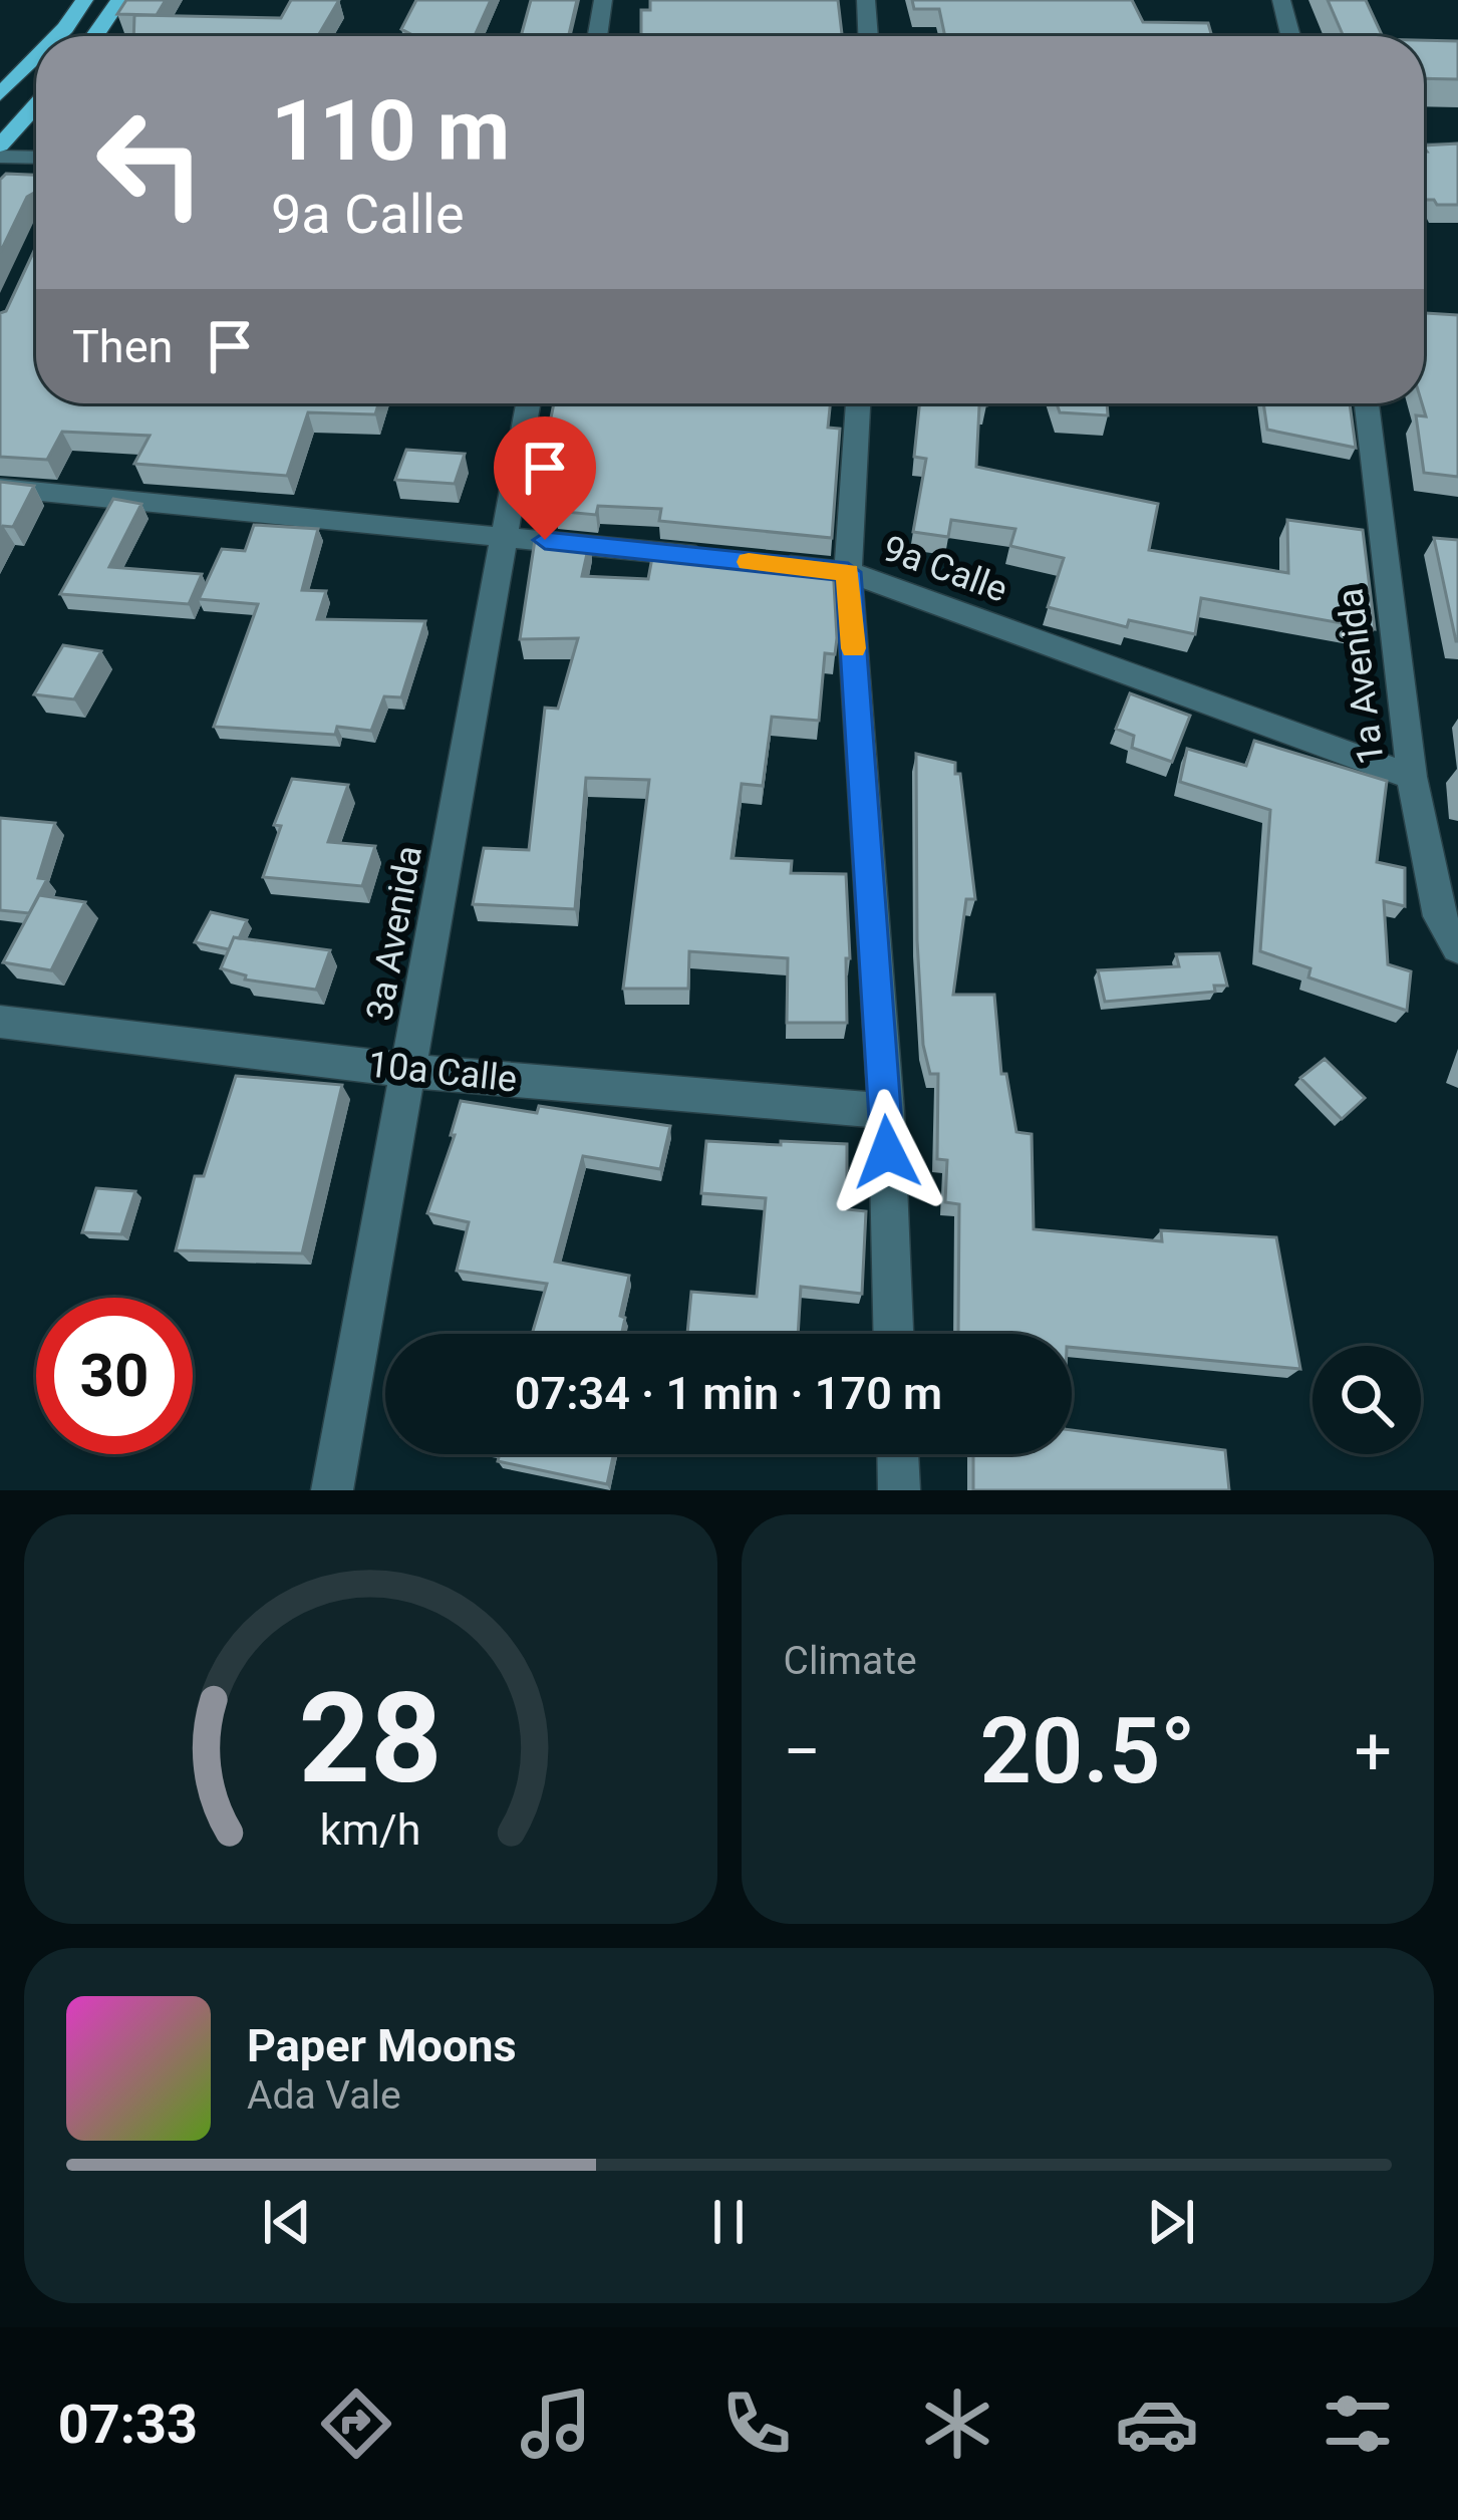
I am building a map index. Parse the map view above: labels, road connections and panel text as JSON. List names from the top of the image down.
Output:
{
  "streets": {
    "street": [
      "9a Calle",
      "1a Avenida",
      "3a Avenida",
      "10a Calle"
    ]
  },
  "crossings": [
    ["9a Calle", "1a Avenida"],
    ["9a Calle", "3a Avenida"],
    ["3a Avenida", "10a Calle"]
  ],
  "page": {
    "turn": ["110 m", "9a Calle"],
    "then": "Then",
    "limit": "30",
    "trip": "07:34 · 1 min · 170 m",
    "tile": "Climate",
    "heat": ["−", "20.5°", "+"],
    "song": ["Paper Moons", "Ada Vale"],
    "tabs": "07:33",
    "gauge": ["28", "km/h"]
  }
}
